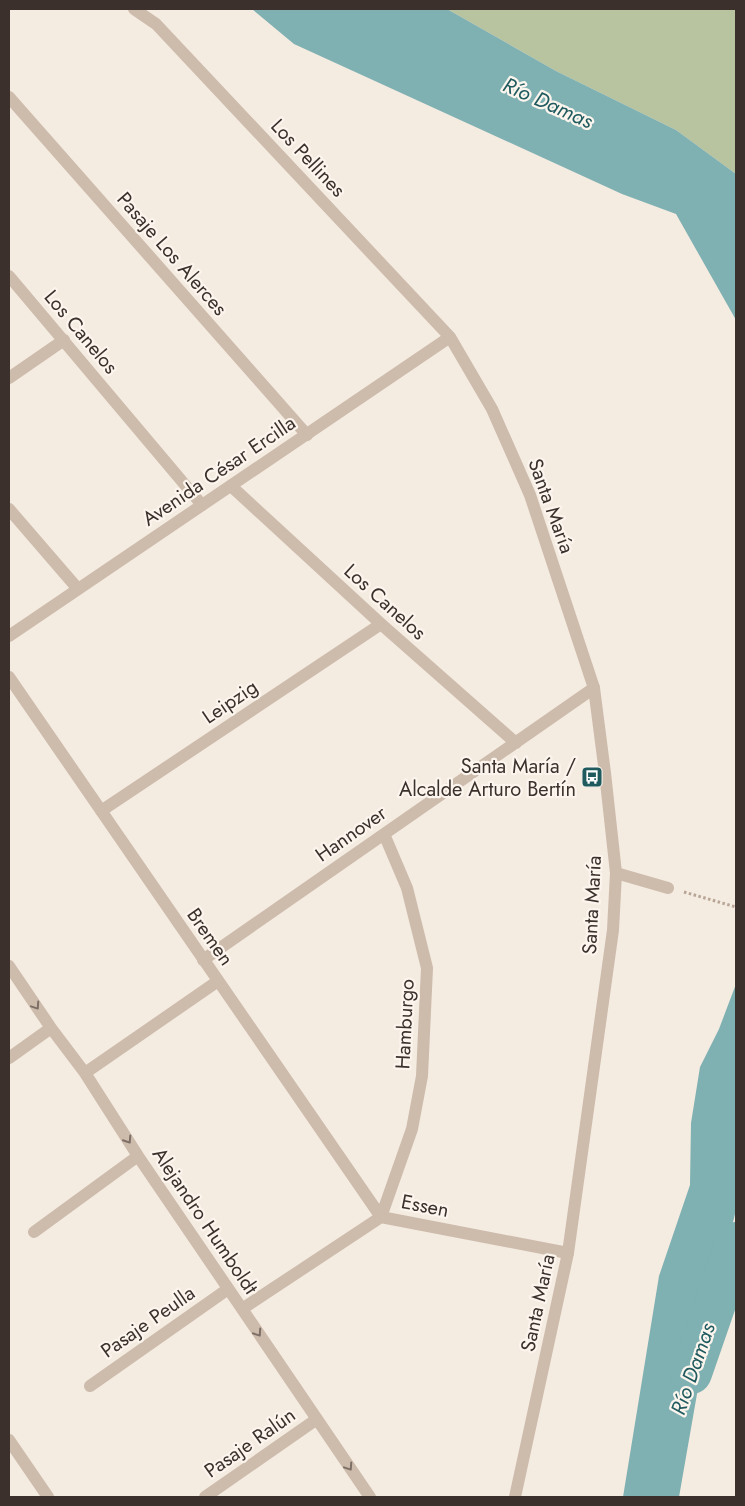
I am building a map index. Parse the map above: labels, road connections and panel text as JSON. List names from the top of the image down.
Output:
{
  "streets": {
    "street": [
      "Los Pellines",
      "Pasaje Los Alerces",
      "Los Canelos",
      "Avenida César Ercilla",
      "Santa María",
      "Leipzig",
      "Hannover",
      "Bremen",
      "Hamburgo",
      "Essen",
      "Alejandro Humboldt",
      "Pasaje Peulla",
      "Pasaje Ralún"
    ]
  },
  "crossings": [
    ["Los Pellines", "Avenida César Ercilla"],
    ["Los Pellines", "Santa María"],
    ["Pasaje Los Alerces", "Avenida César Ercilla"],
    ["Los Canelos", "Avenida César Ercilla"],
    ["Los Canelos", "Leipzig"],
    ["Los Canelos", "Hannover"],
    ["Avenida César Ercilla", "Santa María"],
    ["Santa María", "Hannover"],
    ["Santa María", "Essen"],
    ["Leipzig", "Bremen"],
    ["Hannover", "Bremen"],
    ["Hannover", "Hamburgo"],
    ["Bremen", "Hamburgo"],
    ["Bremen", "Essen"],
    ["Hamburgo", "Essen"],
    ["Essen", "Alejandro Humboldt"],
    ["Alejandro Humboldt", "Pasaje Peulla"],
    ["Alejandro Humboldt", "Pasaje Ralún"]
  ],
  "one_way": ["Alejandro Humboldt"],
  "water": ["Río Damas"],
  "places": {
    "bus stop": ["Santa María / Alcalde Arturo Bertín"]
  }
}
